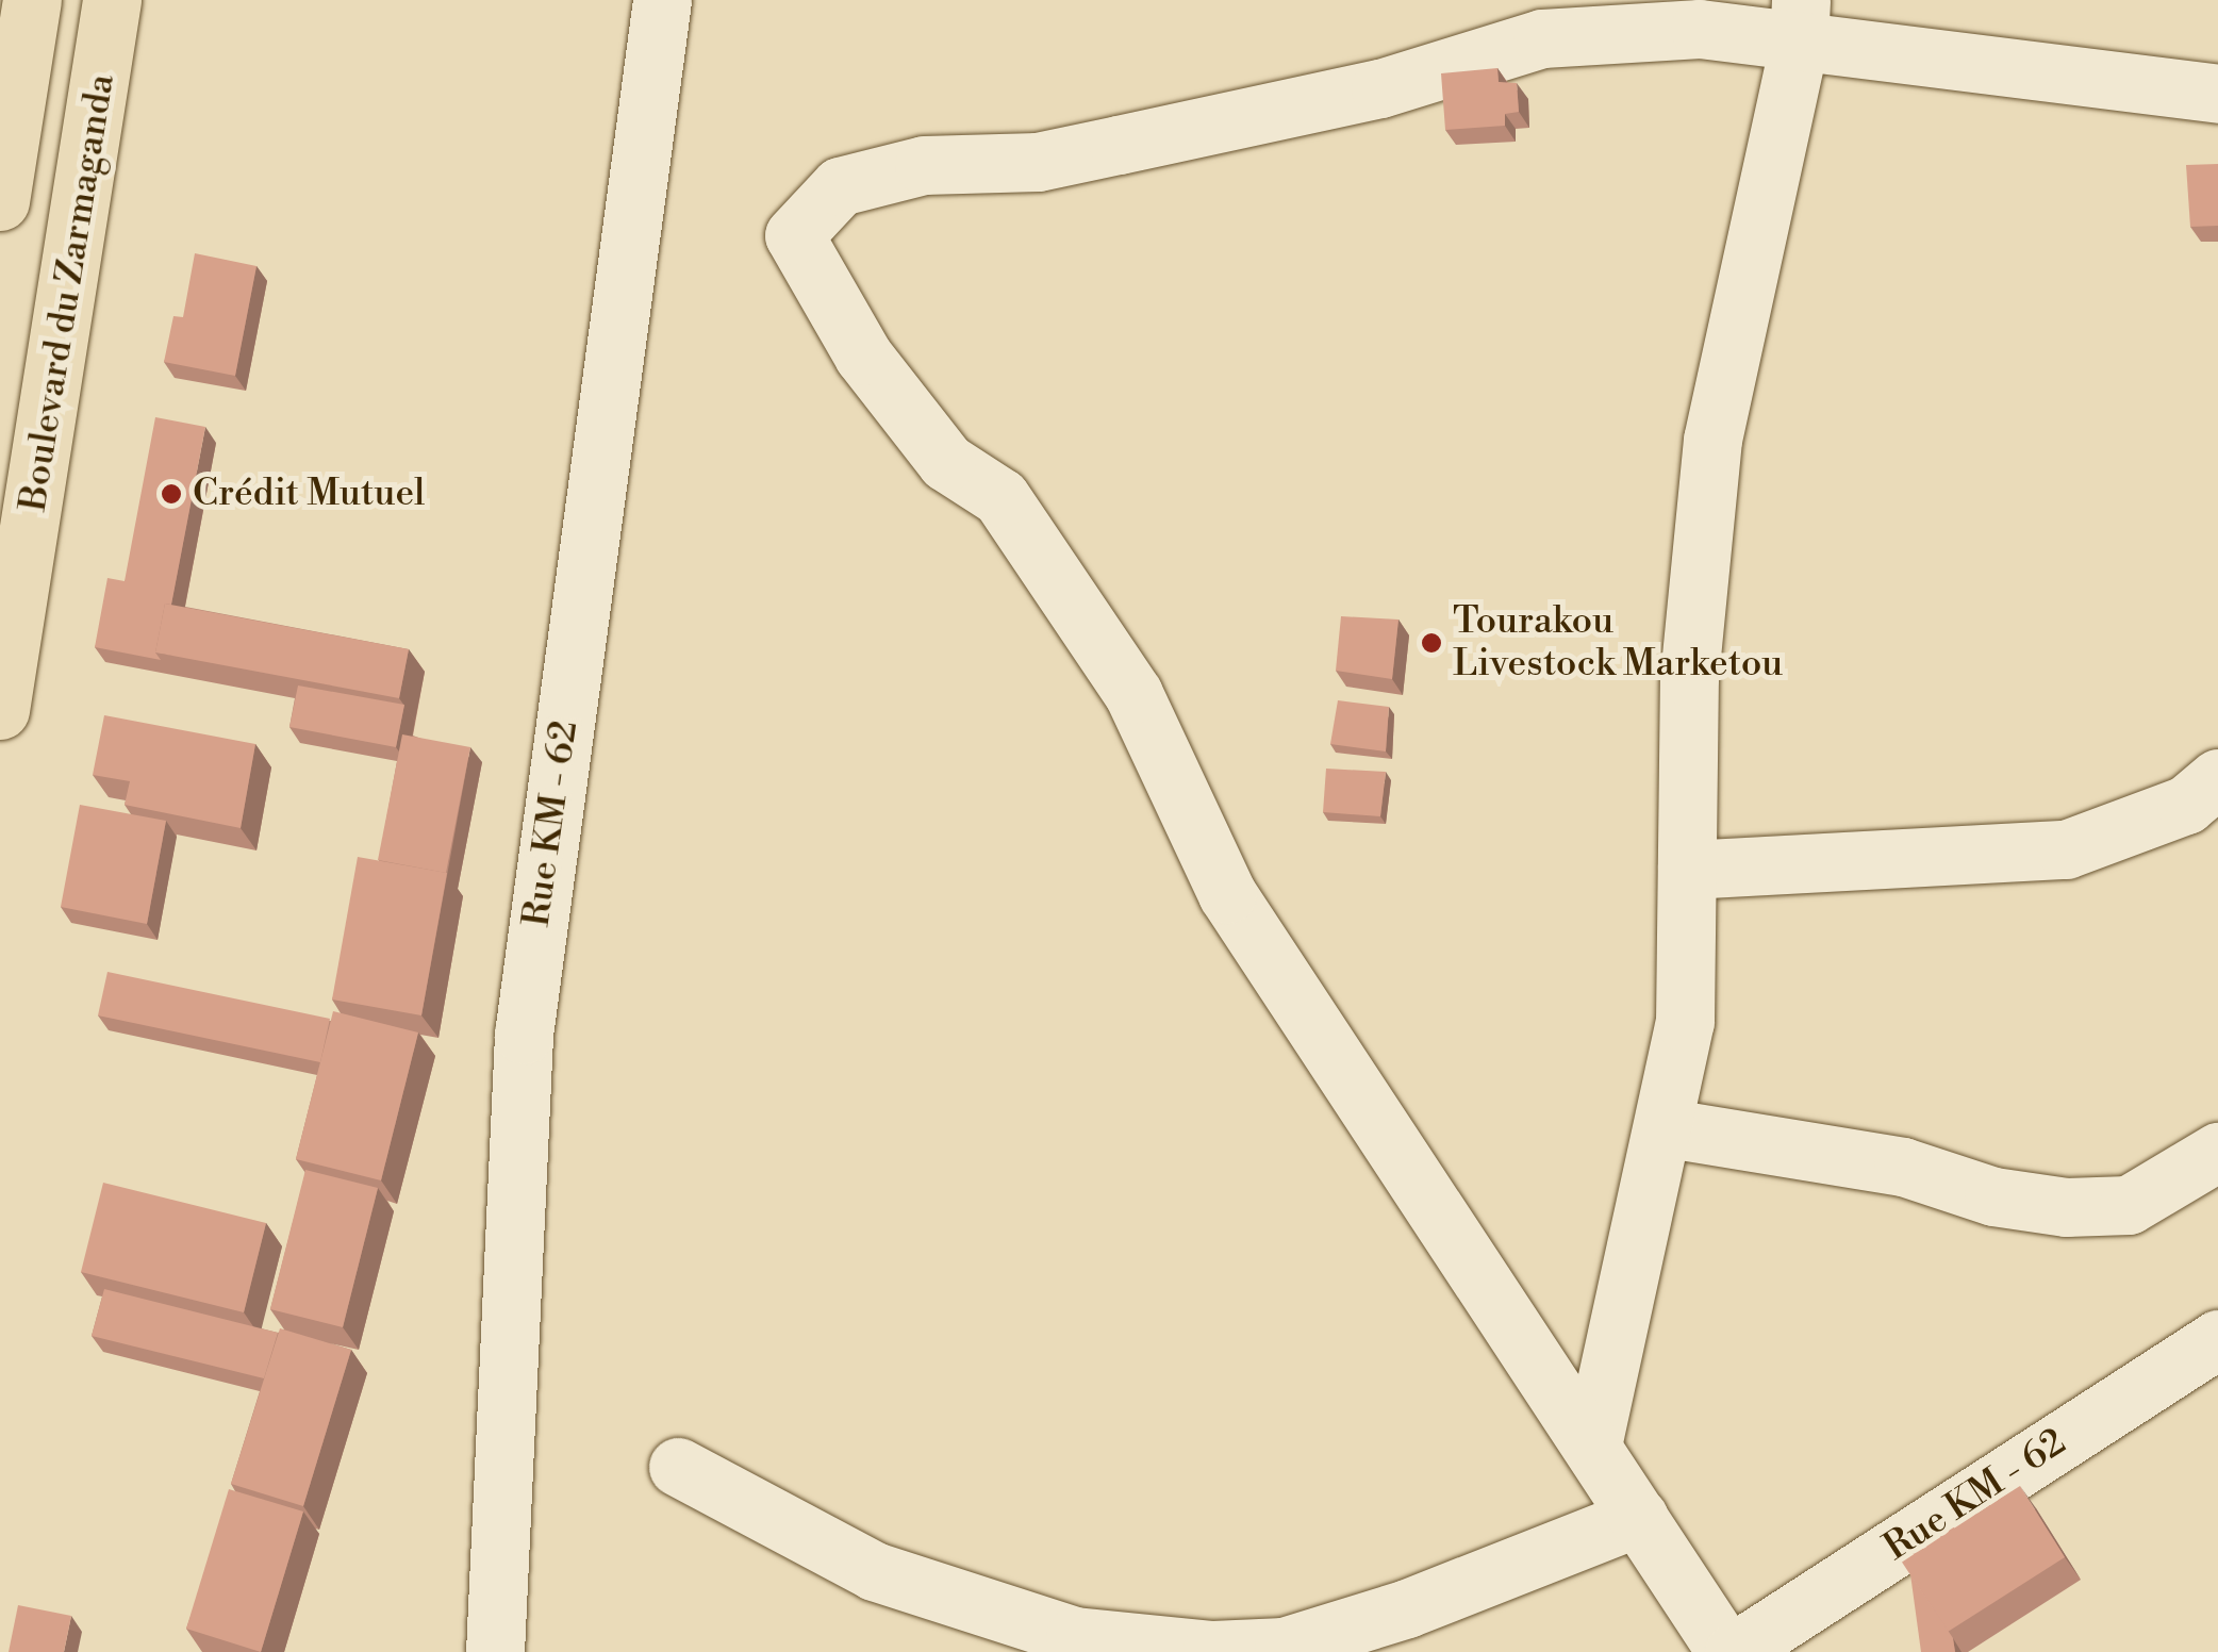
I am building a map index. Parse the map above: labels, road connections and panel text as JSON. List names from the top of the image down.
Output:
{
  "streets": {
    "main road": ["Boulevard du Zarmaganda"],
    "street": ["Rue KM - 62"]
  },
  "places": ["Crédit Mutuel", "Tourakou Livestock Marketou"]
}
